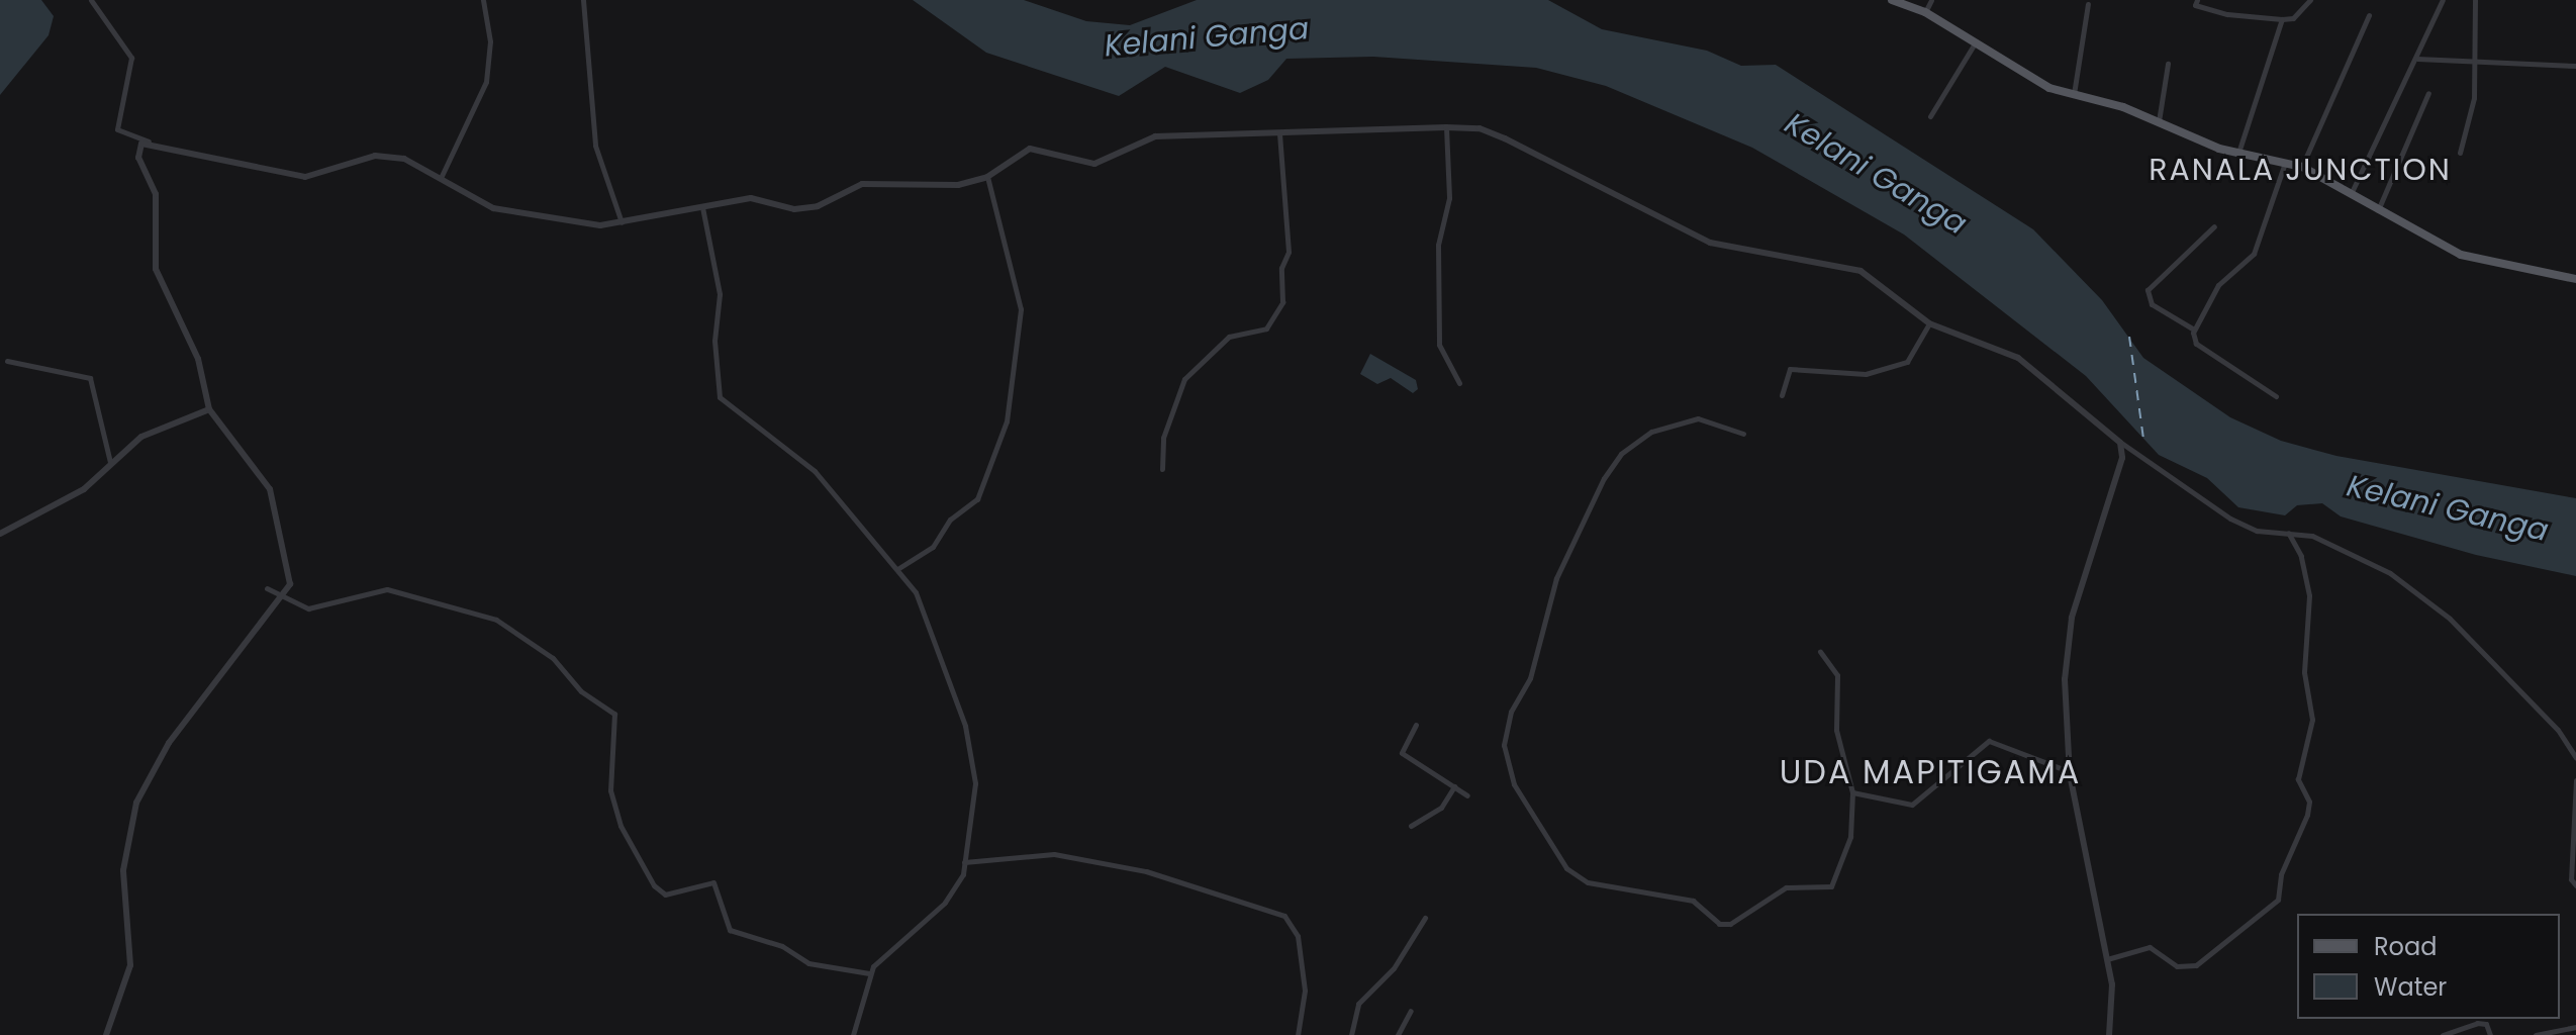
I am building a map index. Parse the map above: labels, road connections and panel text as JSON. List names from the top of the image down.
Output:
{
  "districts": ["RANALA JUNCTION", "UDA MAPITIGAMA"],
  "water": ["Kelani Ganga"],
  "legend": ["Road", "Water"]
}
